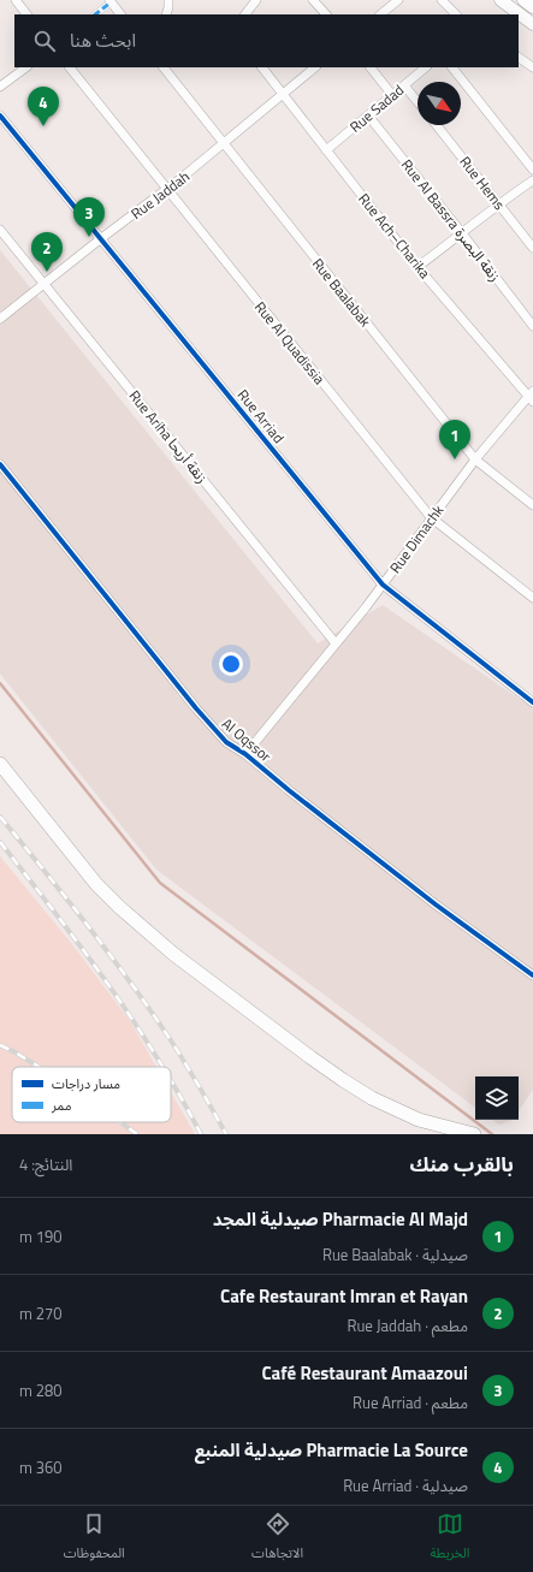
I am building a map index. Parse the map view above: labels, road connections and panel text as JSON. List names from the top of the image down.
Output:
{
  "streets": {
    "street": [
      "Rue Sadad",
      "Rue Hems",
      "Rue Jaddah",
      "Rue Al Bassra زنقة البصرة",
      "Rue Ach–Charika",
      "Rue Baalabak",
      "Rue Al Quadissia",
      "Rue Arriad",
      "Rue Ariha زنقة أريحا",
      "Rue Dimachk",
      "Al Oqssor"
    ]
  },
  "crossings": [
    ["Rue Sadad", "Rue Al Bassra زنقة البصرة"],
    ["Rue Sadad", "Rue Ach–Charika"],
    ["Rue Jaddah", "Rue Ach–Charika"],
    ["Rue Jaddah", "Rue Baalabak"],
    ["Rue Jaddah", "Rue Al Quadissia"],
    ["Rue Jaddah", "Rue Arriad"],
    ["Rue Jaddah", "Rue Ariha زنقة أريحا"],
    ["Rue Ach–Charika", "Rue Dimachk"],
    ["Rue Baalabak", "Rue Dimachk"],
    ["Rue Al Quadissia", "Rue Dimachk"],
    ["Rue Arriad", "Rue Dimachk"],
    ["Rue Ariha زنقة أريحا", "Rue Dimachk"],
    ["Rue Dimachk", "Al Oqssor"]
  ],
  "legend": ["مسار دراجات", "ممر"],
  "north": "bottom right",
  "page": {
    "search": "ابحث هنا",
    "pins": [
      "4",
      "3",
      "2",
      "1"
    ],
    "heading": ["بالقرب منك", "النتائج: 4"],
    "list": [
      {
        "mark": "1",
        "name": "Pharmacie Al Majd صيدلية المجد",
        "note": "صيدلية · Rue Baalabak",
        "value": "190 m"
      },
      {
        "mark": "2",
        "name": "Cafe Restaurant Imran et Rayan",
        "note": "مطعم · Rue Jaddah",
        "value": "270 m"
      },
      {
        "mark": "3",
        "name": "Café Restaurant Amaazoui",
        "note": "مطعم · Rue Arriad",
        "value": "280 m"
      },
      {
        "mark": "4",
        "name": "Pharmacie La Source صيدلية المنبع",
        "note": "صيدلية · Rue Arriad",
        "value": "360 m"
      }
    ],
    "nav": ["الخريطة", "الاتجاهات", "المحفوظات"]
  }
}
